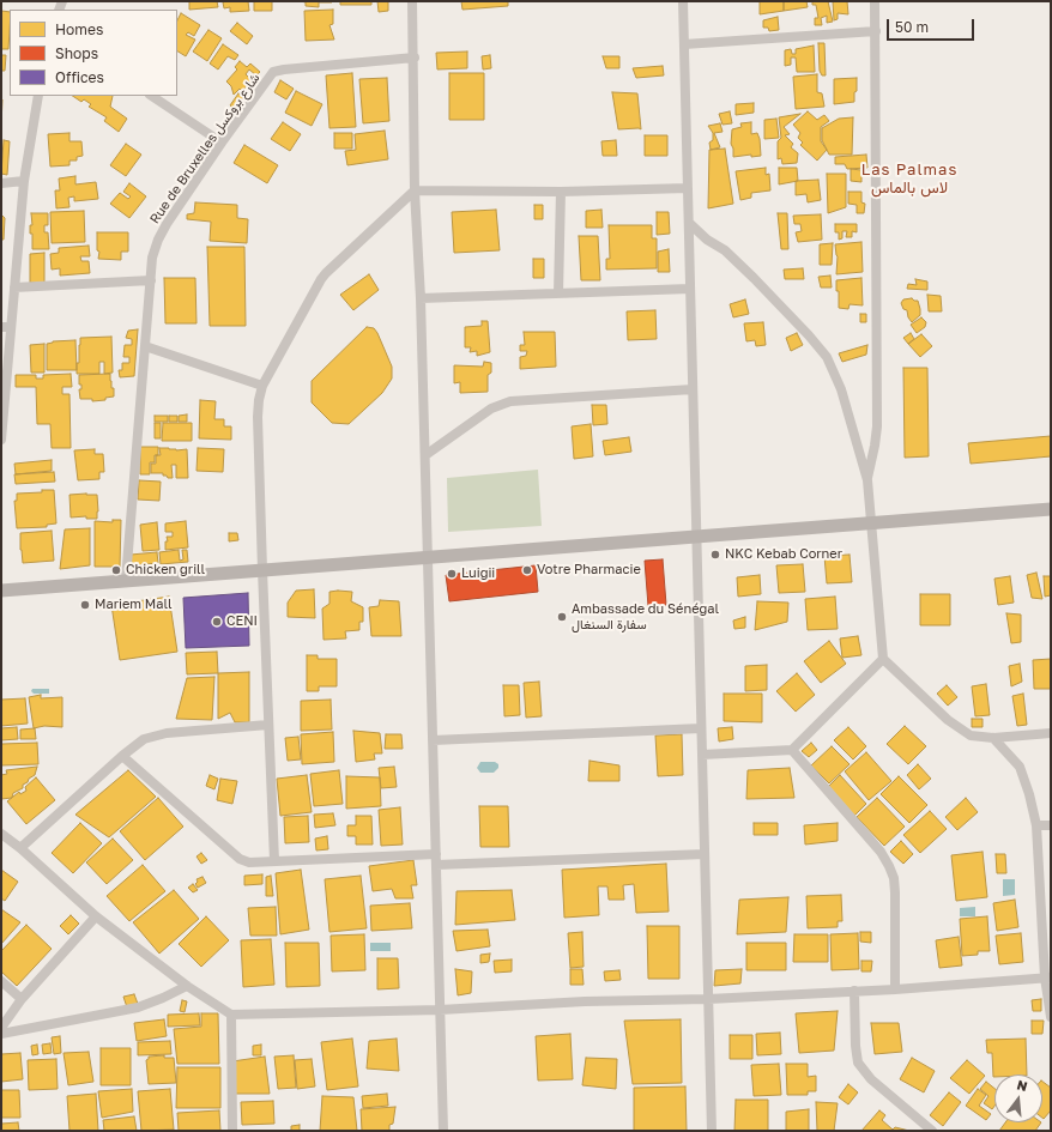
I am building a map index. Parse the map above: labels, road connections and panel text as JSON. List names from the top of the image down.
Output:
{
  "streets": {
    "street": ["Rue de Bruxelles شارع بروكسل"]
  },
  "districts": ["Las Palmas لاس بالماس"],
  "places": [
    "NKC Kebab Corner",
    "Chicken grill",
    "Votre Pharmacie",
    "Luigii",
    "Mariem Mall",
    "Ambassade du Sénégal سفارة السنغال",
    "CENI"
  ],
  "legend": ["Homes", "Shops", "Offices"],
  "scale_bar": "50 m",
  "north": "top"
}
